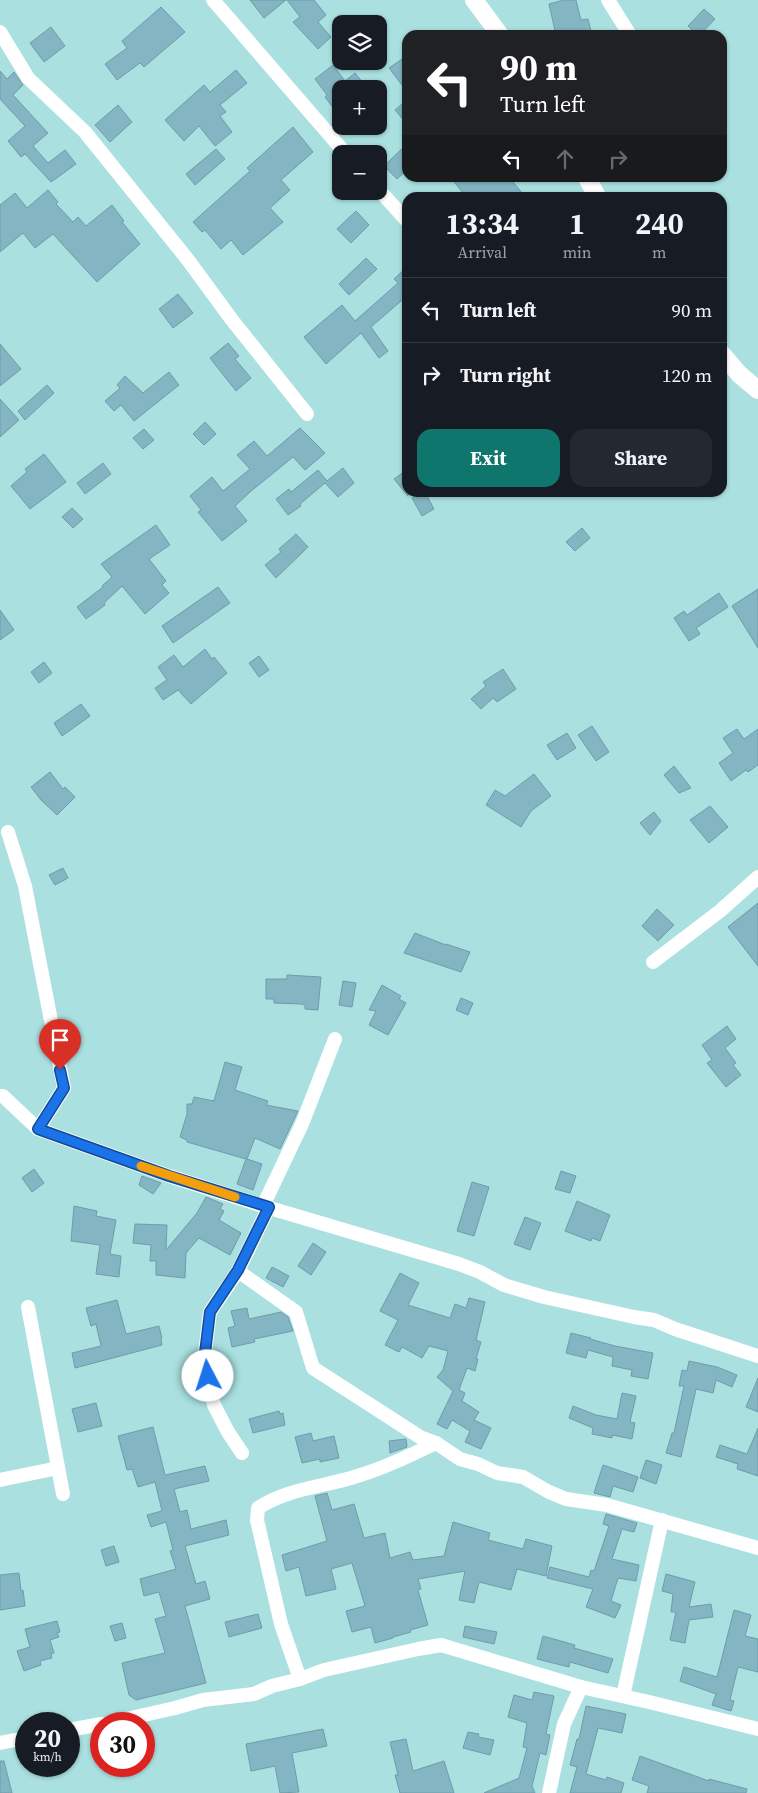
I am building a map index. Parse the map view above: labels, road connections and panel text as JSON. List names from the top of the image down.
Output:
{
  "page": {
    "map_buttons": ["+", "−"],
    "turn": ["90 m", "Turn left"],
    "eta": [
      "13:34",
      "Arrival",
      "1",
      "min",
      "240",
      "m"
    ],
    "list": [
      {
        "name": "Turn left",
        "value": "90 m"
      },
      {
        "name": "Turn right",
        "value": "120 m"
      }
    ],
    "buttons": ["Exit", "Share"],
    "speed": "20 km/h",
    "limit": "30"
  }
}
